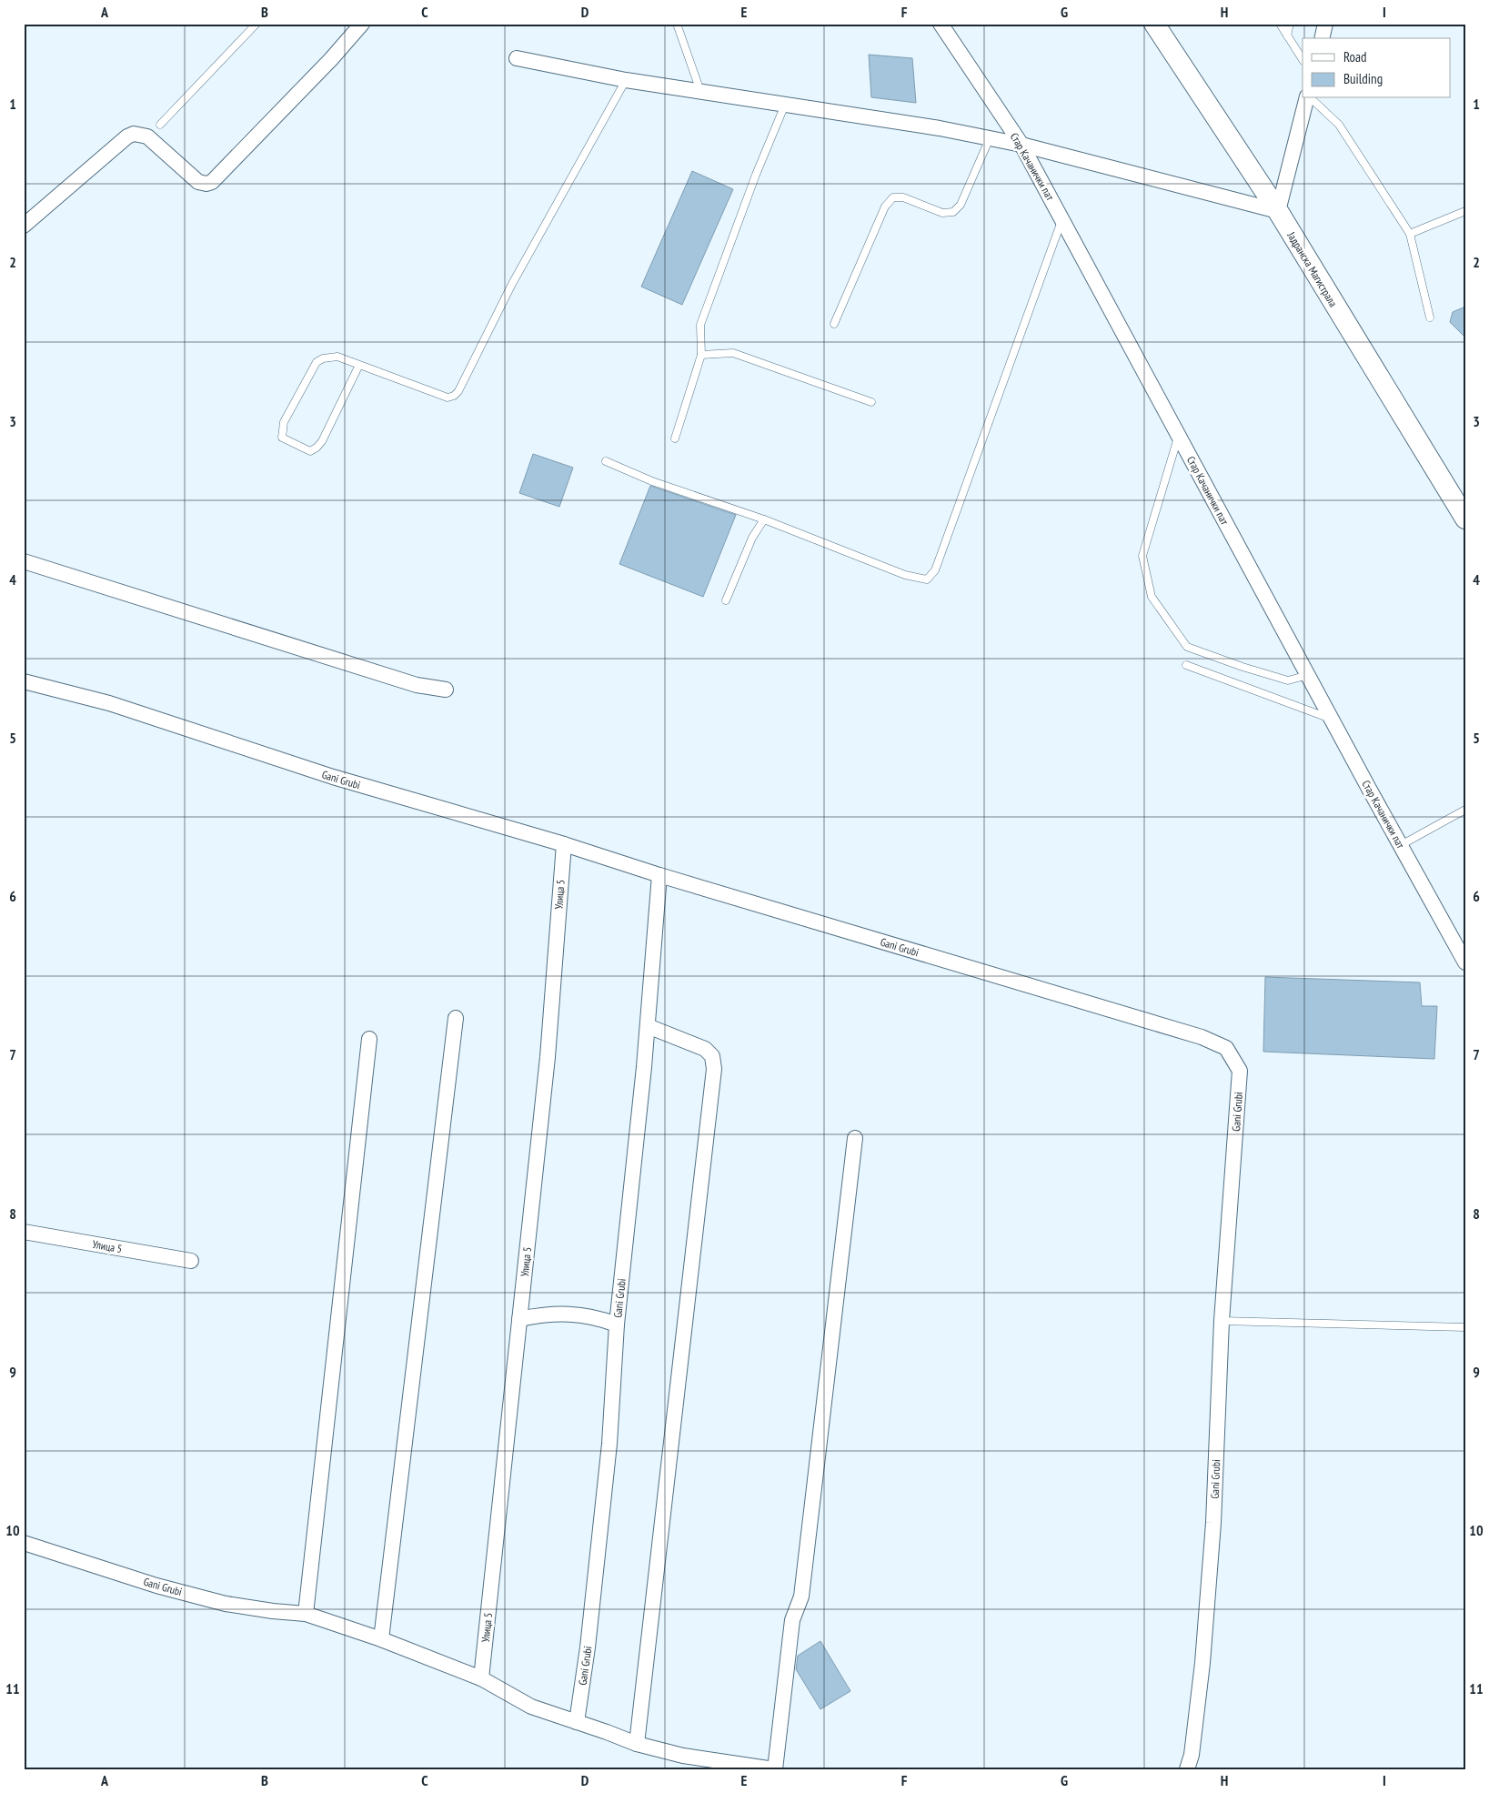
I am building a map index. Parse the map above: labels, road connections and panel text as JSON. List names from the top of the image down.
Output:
{
  "streets": {
    "street": [
      "Стар Качанички пат",
      "Јадранска Магистрала",
      "Gani Grubi",
      "Улица 5"
    ]
  },
  "crossings": [
    ["Gani Grubi", "Улица 5"]
  ],
  "legend": ["Road", "Building"],
  "grid": {
    "columns": [
      "A",
      "B",
      "C",
      "D",
      "E",
      "F",
      "G",
      "H",
      "I"
    ],
    "rows": [
      "1",
      "2",
      "3",
      "4",
      "5",
      "6",
      "7",
      "8",
      "9",
      "10",
      "11"
    ]
  }
}
